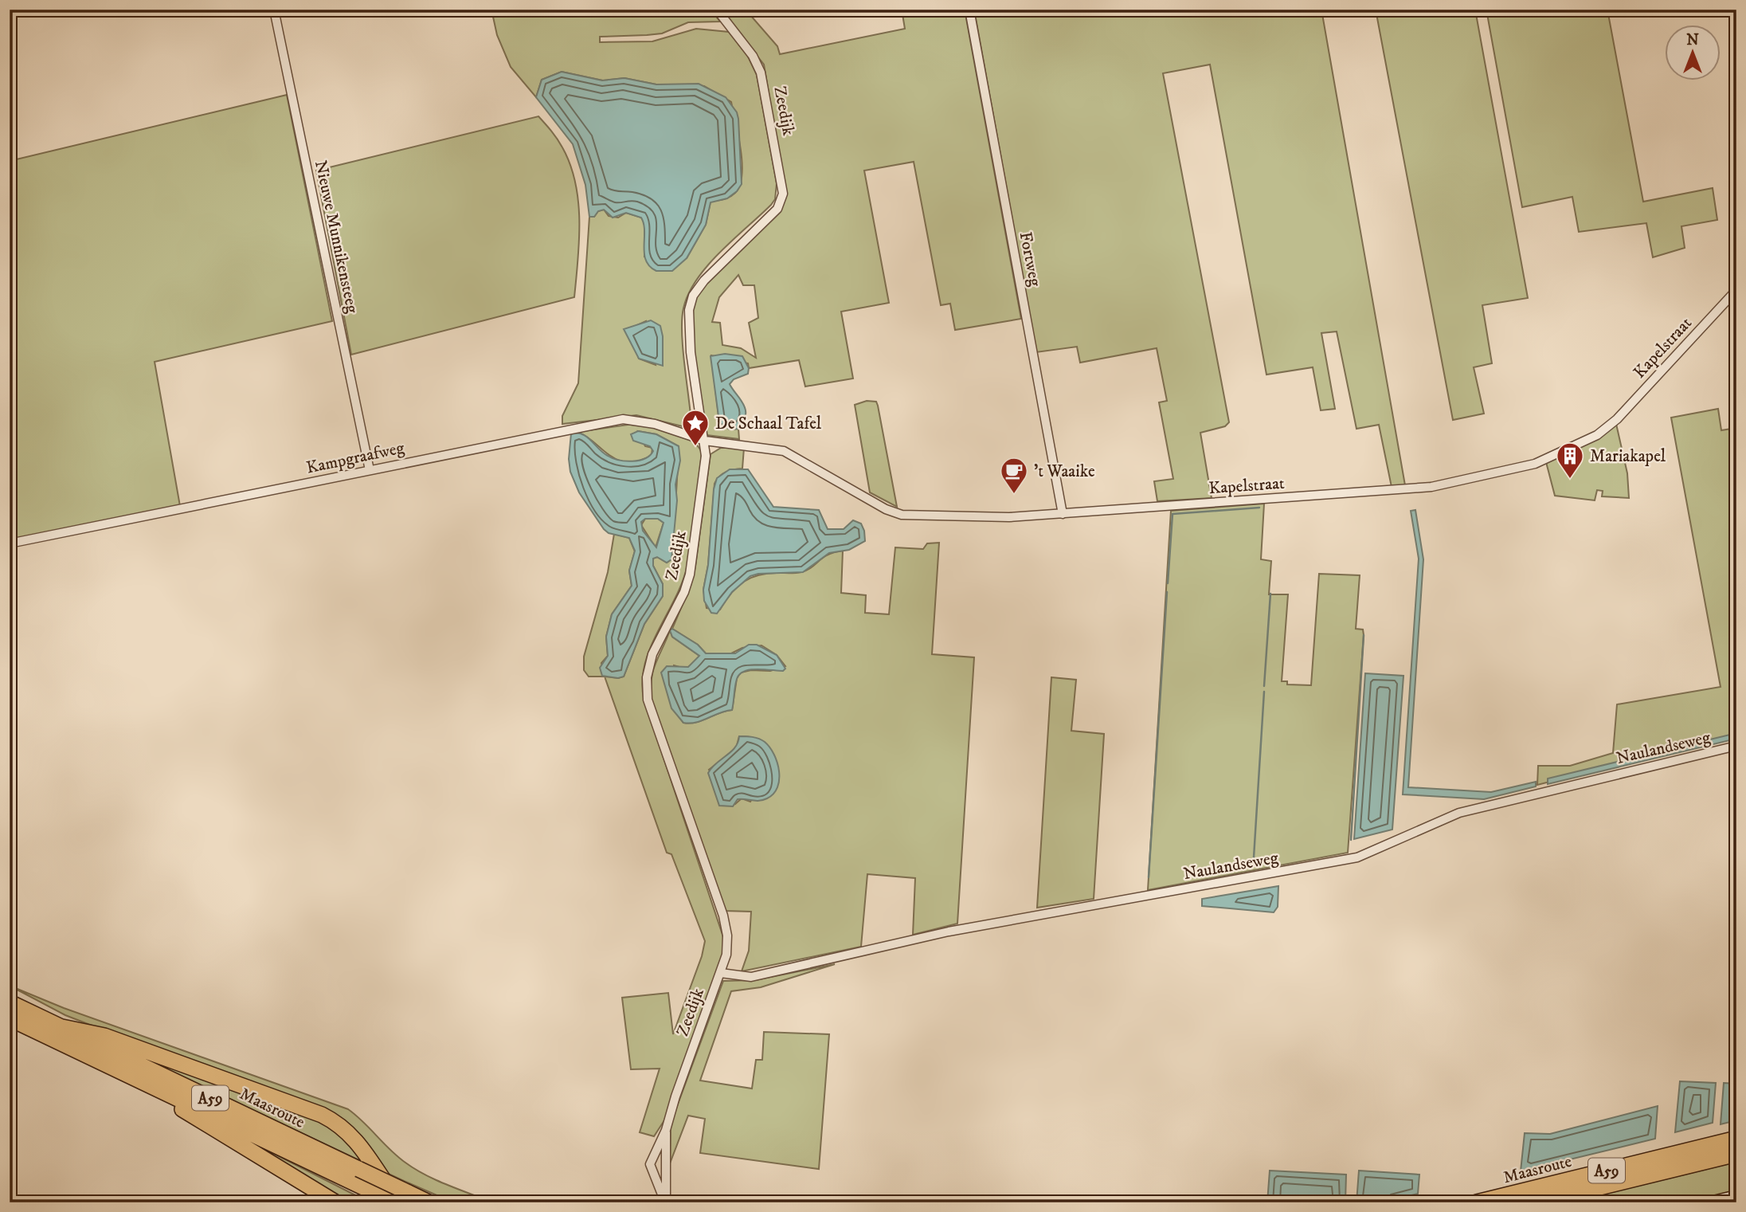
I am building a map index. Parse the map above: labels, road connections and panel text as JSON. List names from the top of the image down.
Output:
{
  "streets": {
    "highway": ["A59", "Maasroute"],
    "street": [
      "Zeedijk",
      "Nieuwe Munnikensteeg",
      "Fortweg",
      "Kapelstraat",
      "Kampgraafweg",
      "Naulandseweg"
    ]
  },
  "crossings": [
    ["Zeedijk", "Kapelstraat"],
    ["Zeedijk", "Kampgraafweg"],
    ["Zeedijk", "Naulandseweg"],
    ["Nieuwe Munnikensteeg", "Kampgraafweg"],
    ["Fortweg", "Kapelstraat"],
    ["Kapelstraat", "Kampgraafweg"],
    ["A59", "Maasroute"]
  ],
  "places": {
    "place": ["De Schaal Tafel"],
    "building": ["Mariakapel"],
    "cafe": ["'t Waaike"]
  },
  "north": "top"
}
